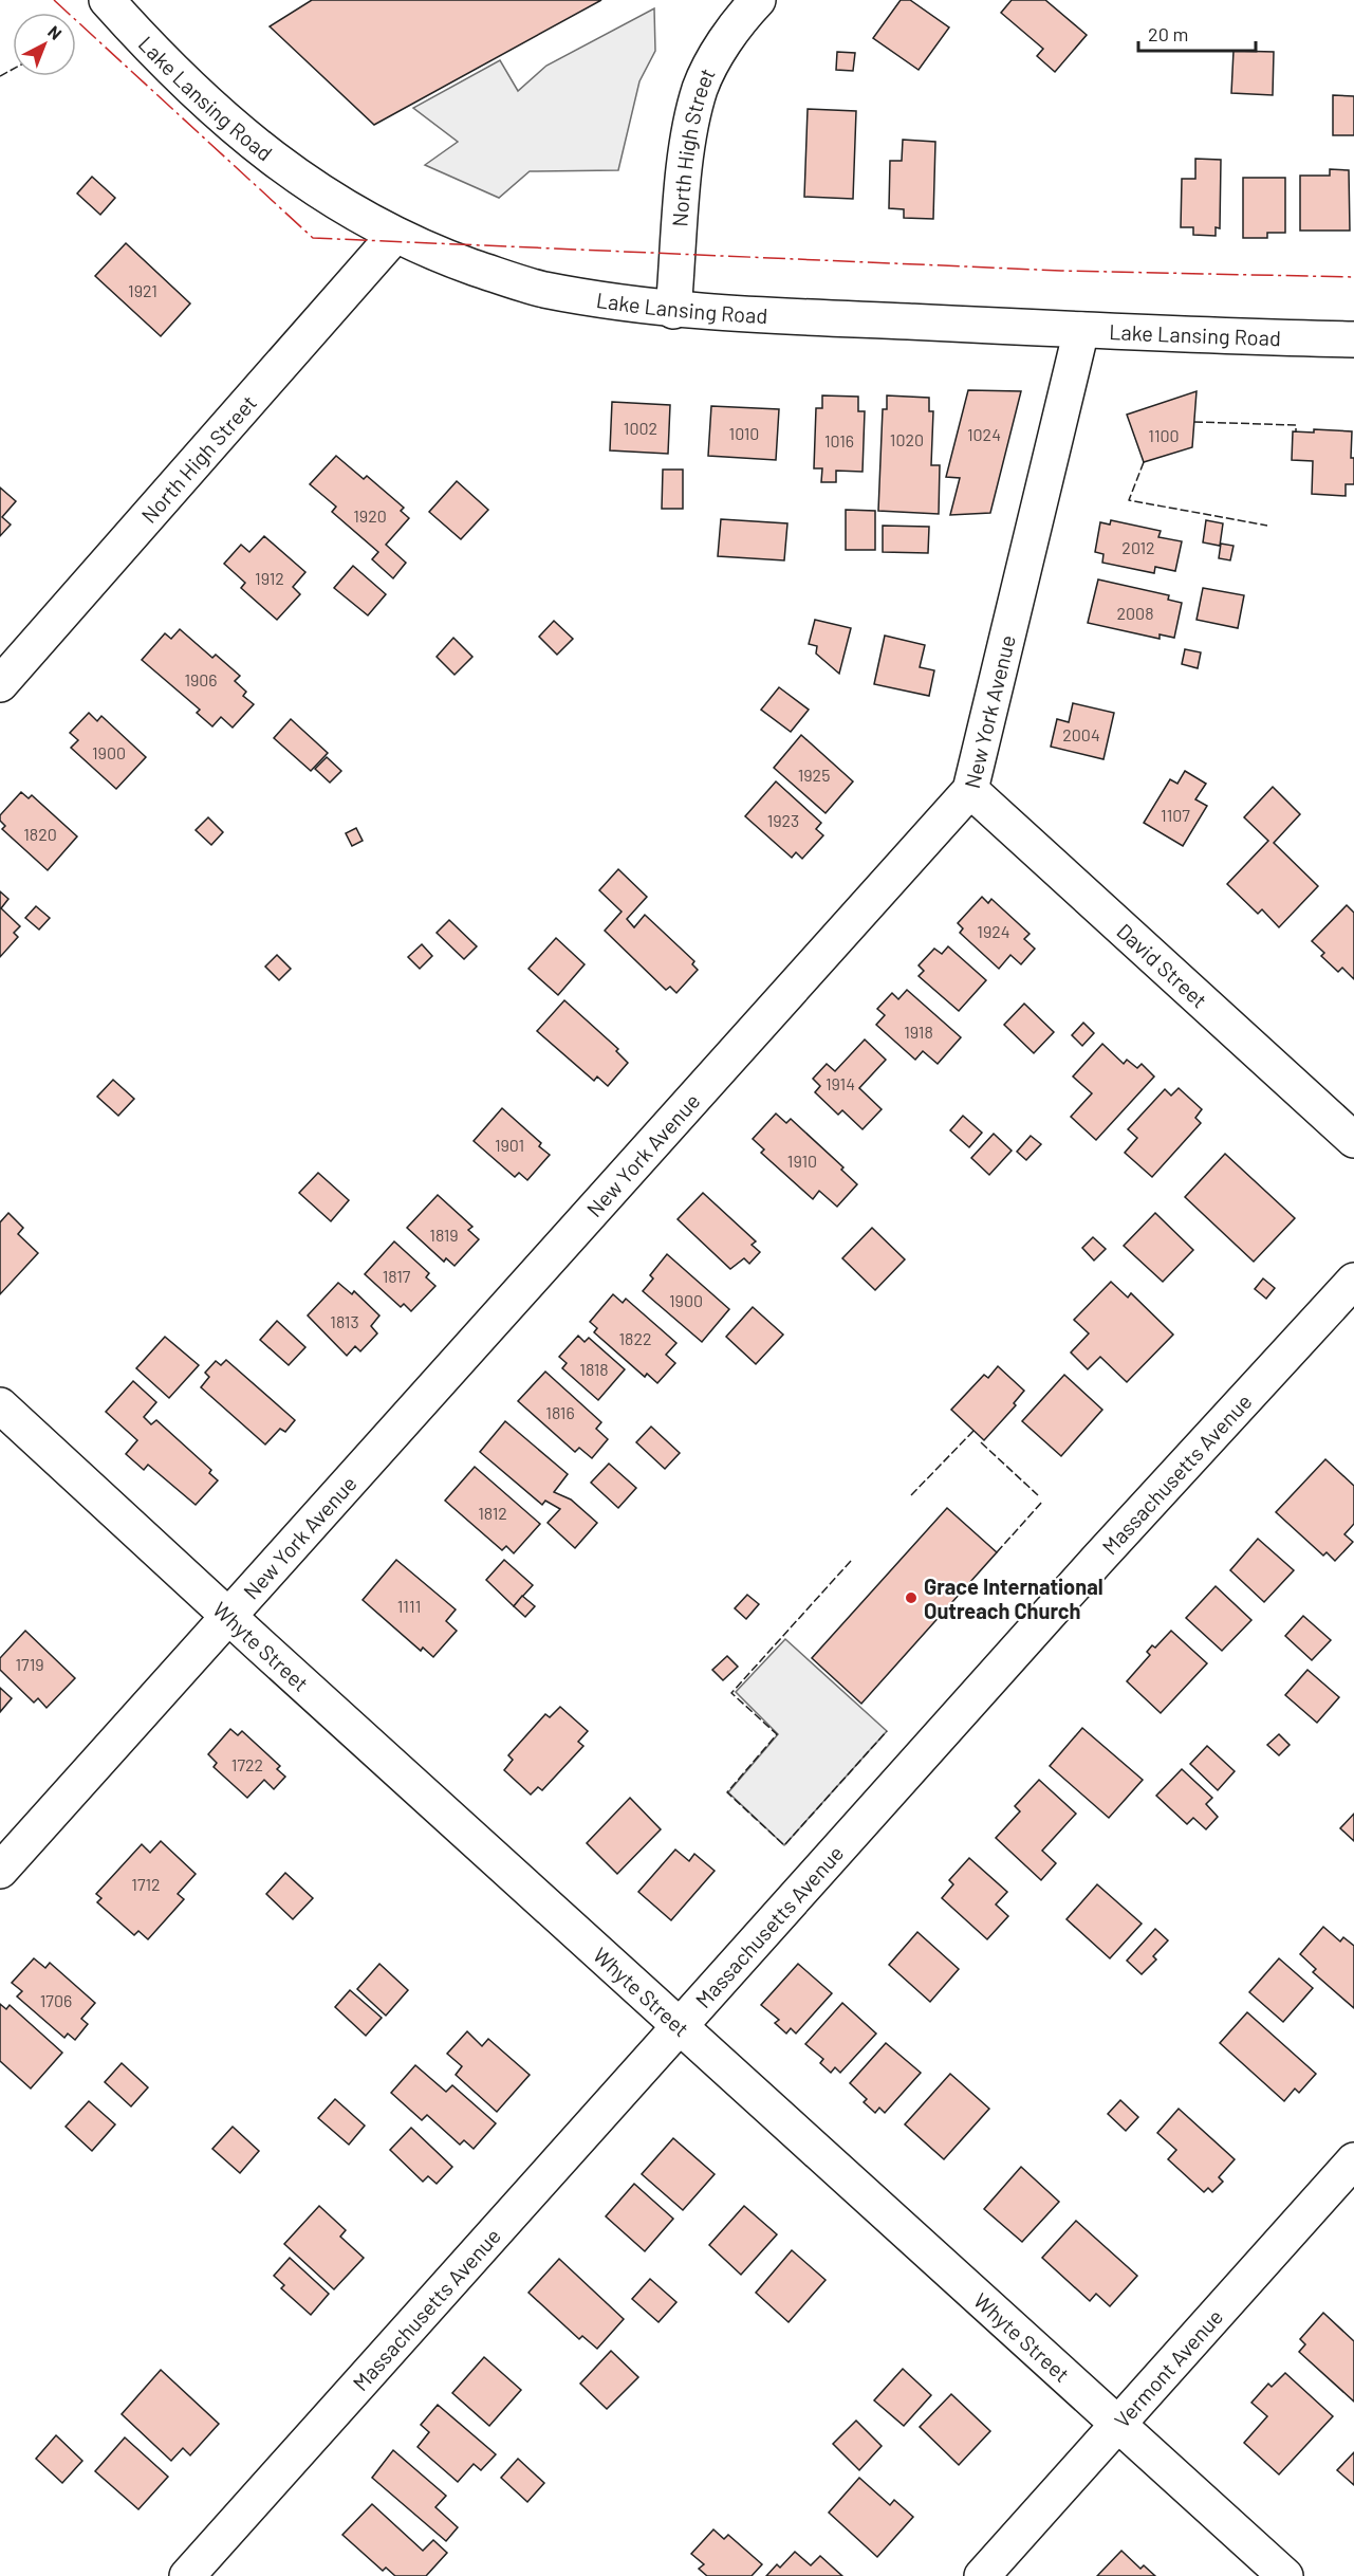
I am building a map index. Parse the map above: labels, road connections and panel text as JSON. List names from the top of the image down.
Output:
{
  "streets": {
    "street": [
      "Lake Lansing Road",
      "North High Street",
      "New York Avenue",
      "David Street",
      "Massachusetts Avenue",
      "Whyte Street",
      "Vermont Avenue"
    ]
  },
  "crossings": [
    ["Lake Lansing Road", "North High Street"],
    ["Lake Lansing Road", "New York Avenue"],
    ["New York Avenue", "David Street"],
    ["New York Avenue", "Whyte Street"],
    ["Massachusetts Avenue", "Whyte Street"],
    ["Whyte Street", "Vermont Avenue"]
  ],
  "places": ["Grace International Outreach Church"],
  "house_numbers": [
    "1921",
    "1002",
    "1010",
    "1024",
    "1100",
    "1020",
    "1016",
    "1920",
    "2012",
    "1912",
    "2008",
    "1906",
    "2004",
    "1900",
    "1925",
    "1107",
    "1923",
    "1820",
    "1924",
    "1918",
    "1914",
    "1901",
    "1910",
    "1819",
    "1817",
    "1900",
    "1813",
    "1822",
    "1818",
    "1816",
    "1812",
    "1111",
    "1719",
    "1722",
    "1712",
    "1706"
  ],
  "scale_bar": "20 m",
  "north": "top right"
}
